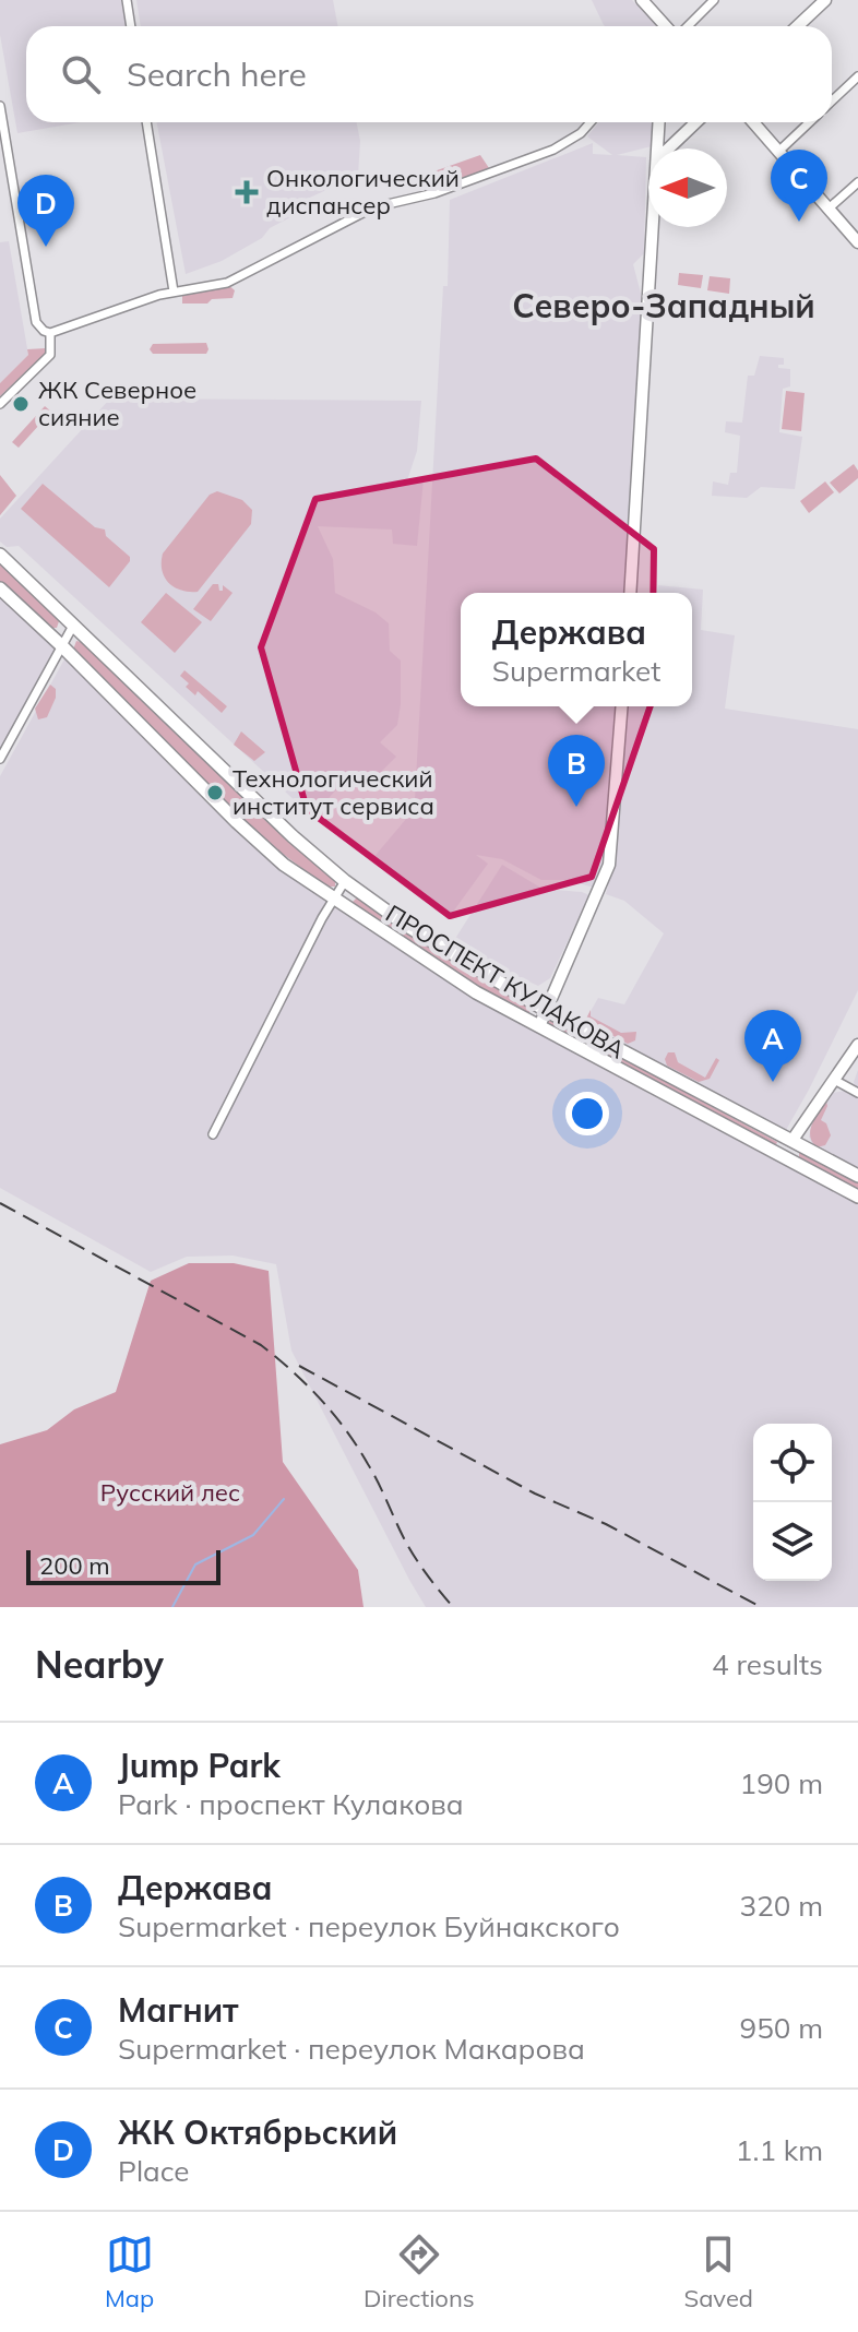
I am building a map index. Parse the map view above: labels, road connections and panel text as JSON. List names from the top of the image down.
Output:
{
  "streets": {
    "main road": ["ПРОСПЕКТ КУЛАКОВА"]
  },
  "districts": ["Северо-Западный"],
  "parks": ["Русский лес"],
  "places": {
    "health": ["Онкологический диспансер"],
    "other": ["ЖК Северное сияние", "Технологический институт сервиса"]
  },
  "scale_bar": "200 m",
  "north": "left",
  "page": {
    "search": "Search here",
    "pins": [
      "C",
      "D",
      "B",
      "A"
    ],
    "popup": ["Держава", "Supermarket"],
    "scale": "200 m",
    "heading": ["Nearby", "4 results"],
    "list": [
      {
        "mark": "A",
        "name": "Jump Park",
        "note": "Park · проспект Кулакова",
        "value": "190 m"
      },
      {
        "mark": "B",
        "name": "Держава",
        "note": "Supermarket · переулок Буйнакского",
        "value": "320 m"
      },
      {
        "mark": "C",
        "name": "Магнит",
        "note": "Supermarket · переулок Макарова",
        "value": "950 m"
      },
      {
        "mark": "D",
        "name": "ЖК Октябрьский",
        "note": "Place",
        "value": "1.1 km"
      }
    ],
    "nav": ["Map", "Directions", "Saved"]
  }
}
